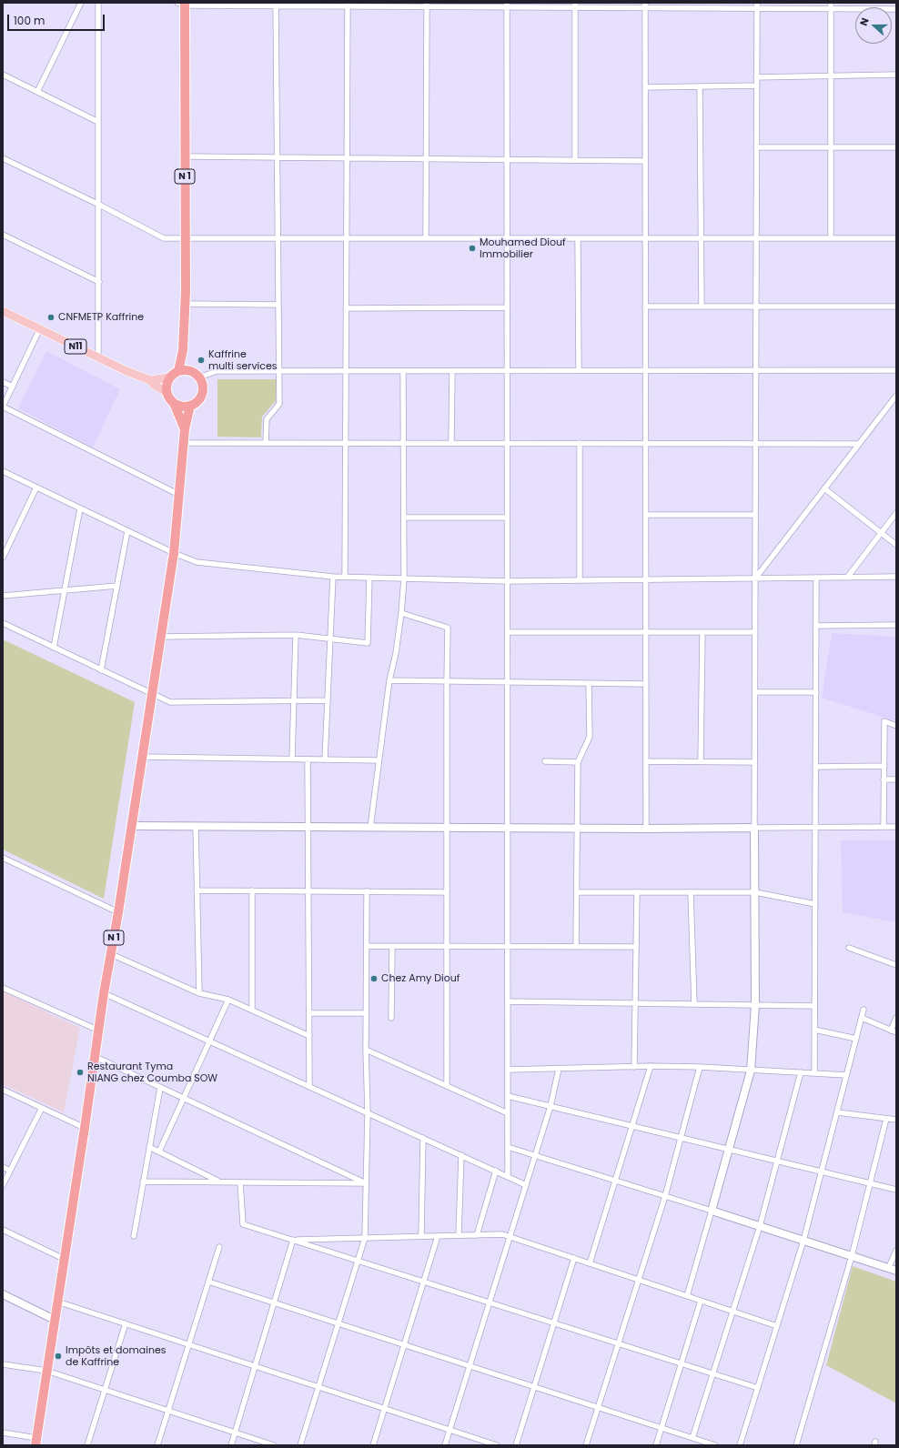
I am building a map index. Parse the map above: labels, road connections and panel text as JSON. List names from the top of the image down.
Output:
{
  "streets": {
    "highway": ["N 1"],
    "main road": ["N11"]
  },
  "places": [
    "Mouhamed Diouf Immobilier",
    "CNFMETP Kaffrine",
    "Kaffrine multi services",
    "Chez Amy Diouf",
    "Restaurant Tyma NIANG chez Coumba SOW",
    "Impôts et domaines de Kaffrine"
  ],
  "scale_bar": "100 m",
  "north": "left"
}
